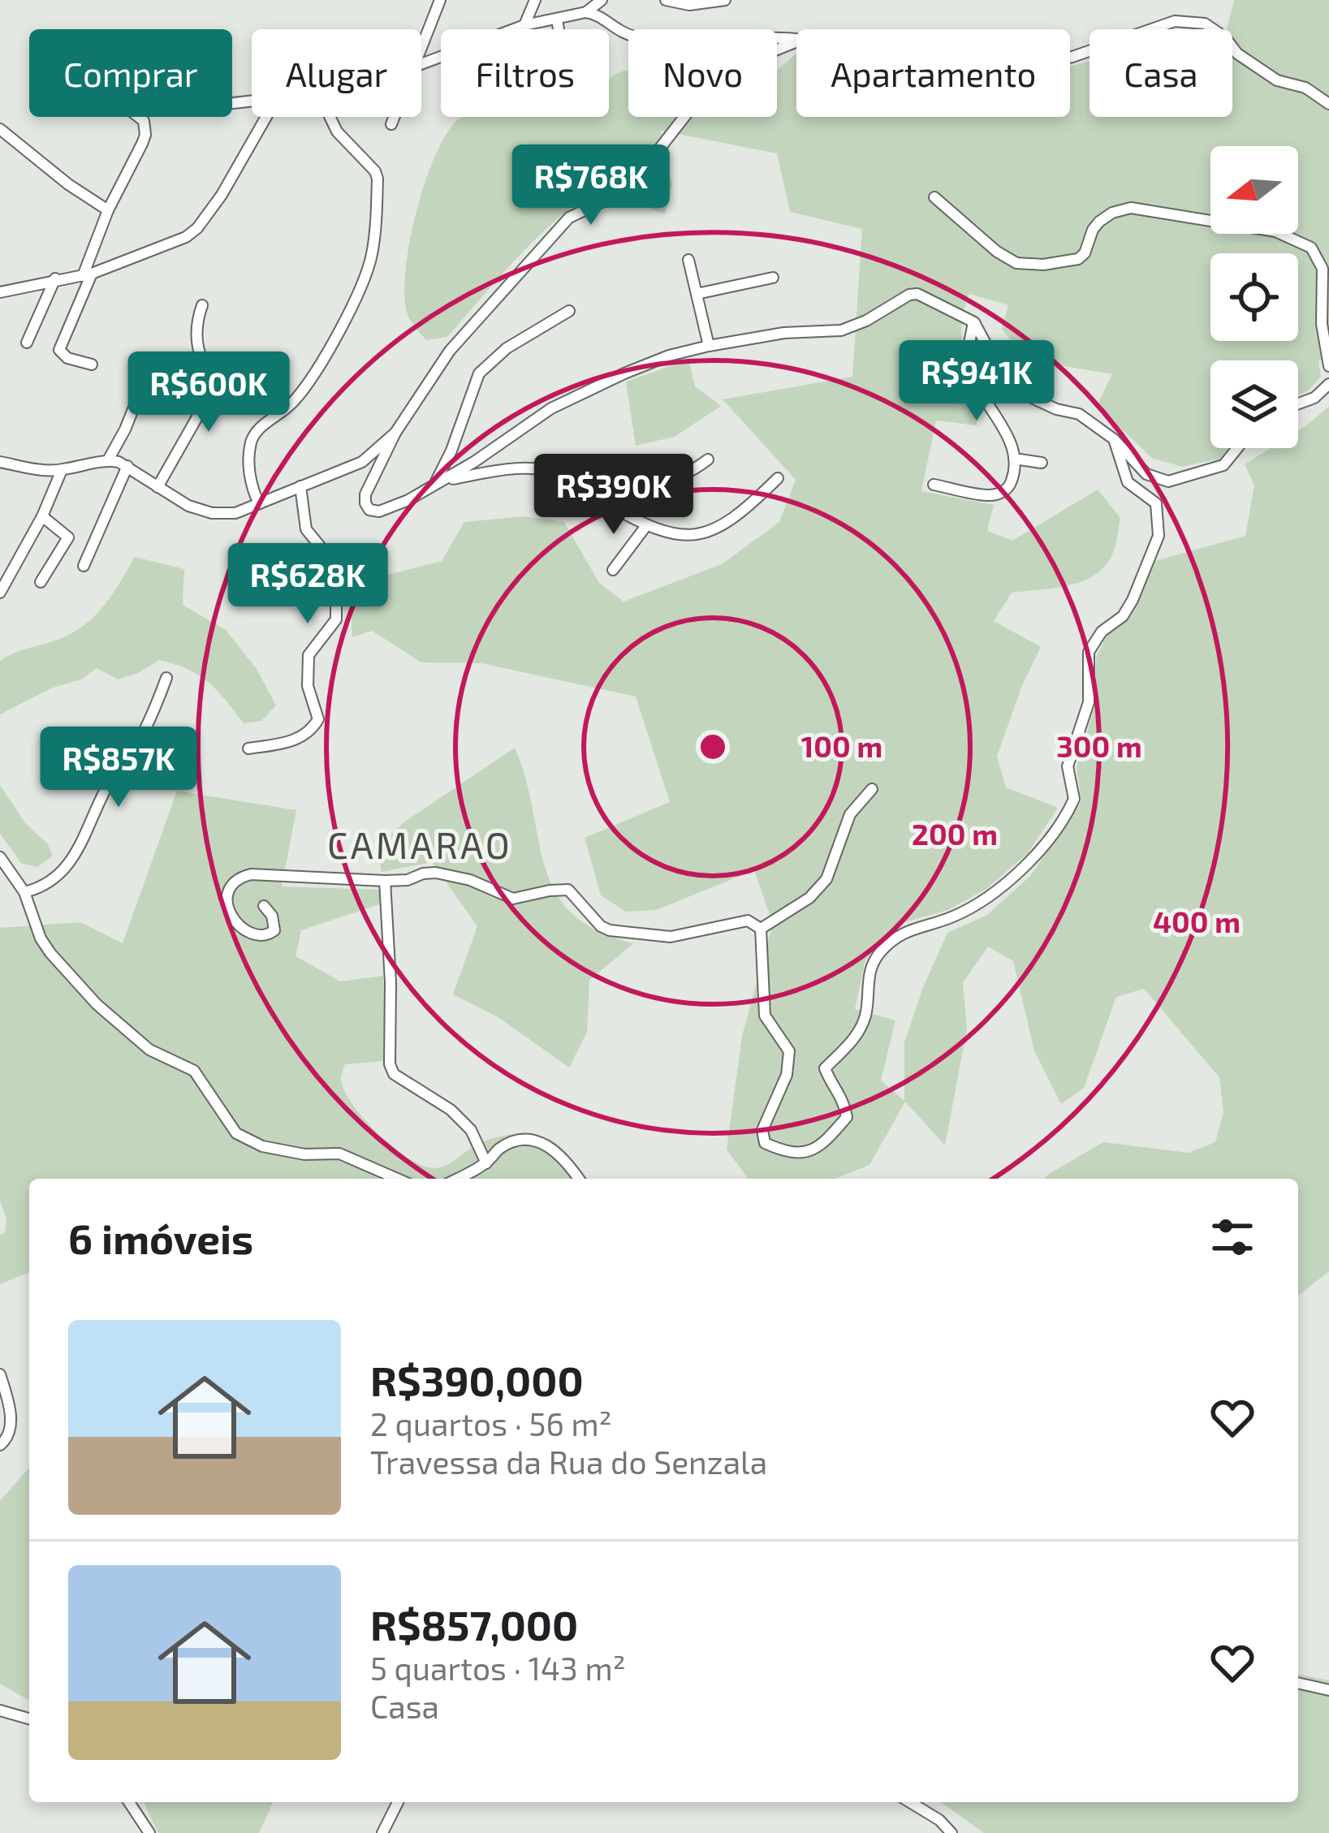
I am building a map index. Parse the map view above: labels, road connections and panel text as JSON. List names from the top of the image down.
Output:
{
  "districts": ["CAMARAO"],
  "north": "left",
  "page": {
    "chip": [
      "Comprar",
      "Alugar",
      "Filtros",
      "Novo",
      "Apartamento",
      "Casa"
    ],
    "price": [
      "R$768K",
      "R$941K",
      "R$600K",
      "R$390K",
      "R$628K",
      "R$857K"
    ],
    "heading": "6 imóveis",
    "list": [
      {
        "name": "R$390,000",
        "note": "2 quartos · 56 m² · Travessa da Rua do Senzala"
      },
      {
        "name": "R$857,000",
        "note": "5 quartos · 143 m² · Casa"
      }
    ]
  },
  "rings": [
    "100 m",
    "300 m",
    "200 m",
    "400 m"
  ]
}
